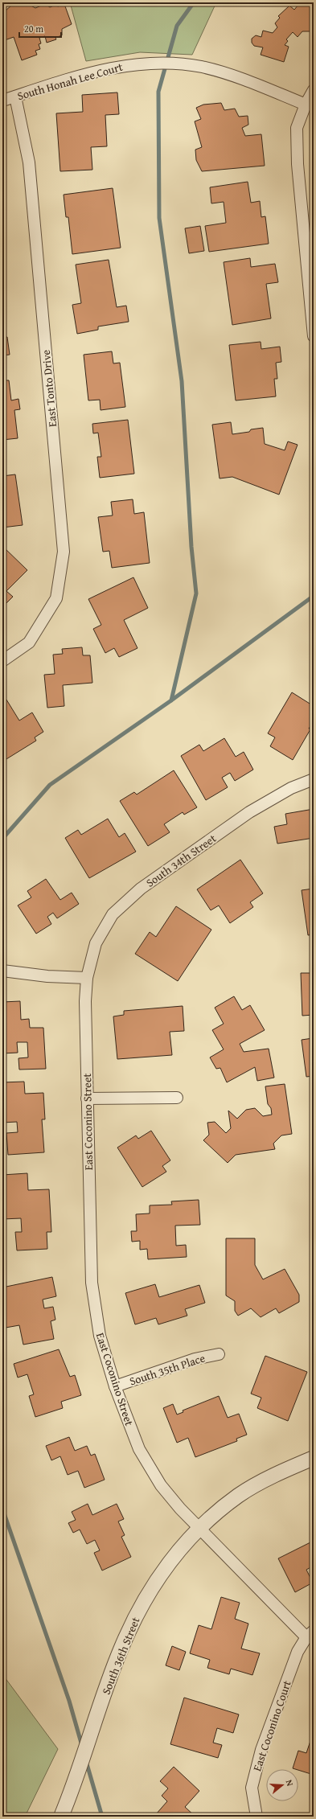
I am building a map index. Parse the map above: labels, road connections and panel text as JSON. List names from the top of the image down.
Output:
{
  "streets": {
    "street": [
      "South Honah Lee Court",
      "East Tonto Drive",
      "South 34th Street",
      "East Coconino Street",
      "South 35th Place",
      "South 36th Street",
      "East Coconino Court"
    ]
  },
  "crossings": [
    ["South Honah Lee Court", "East Tonto Drive"],
    ["South 34th Street", "East Coconino Street"],
    ["East Coconino Street", "South 35th Place"],
    ["East Coconino Street", "South 36th Street"],
    ["East Coconino Street", "East Coconino Court"]
  ],
  "scale_bar": "20 m",
  "north": "right"
}
